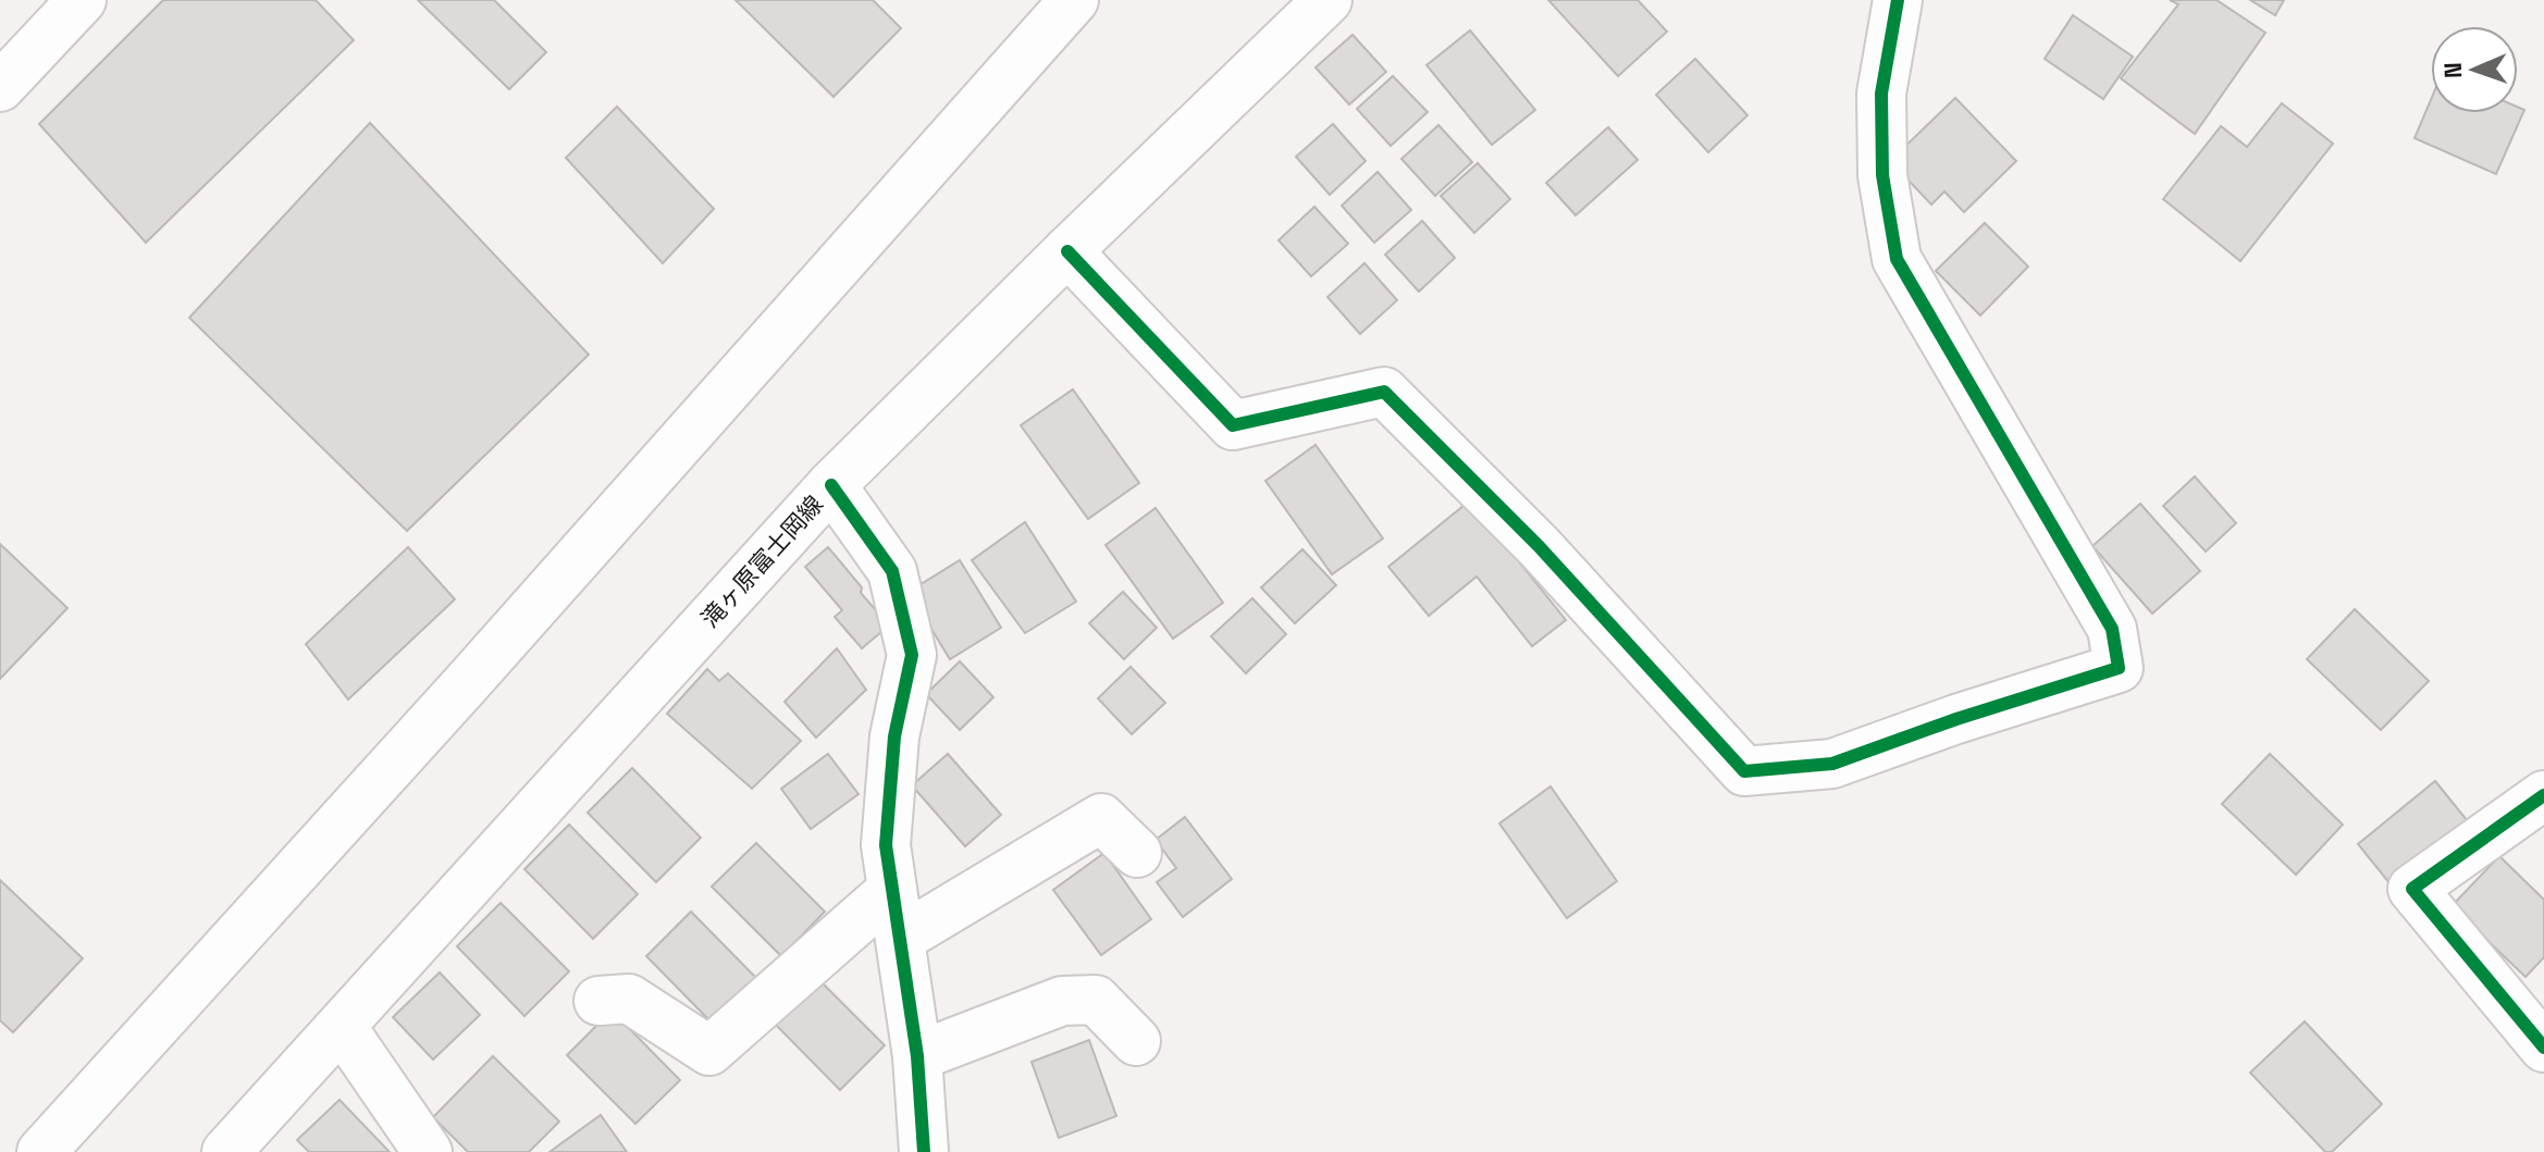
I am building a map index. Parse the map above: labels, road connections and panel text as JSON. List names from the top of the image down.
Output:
{
  "streets": {
    "street": ["滝ヶ原富士岡線"]
  },
  "north": "left"
}
